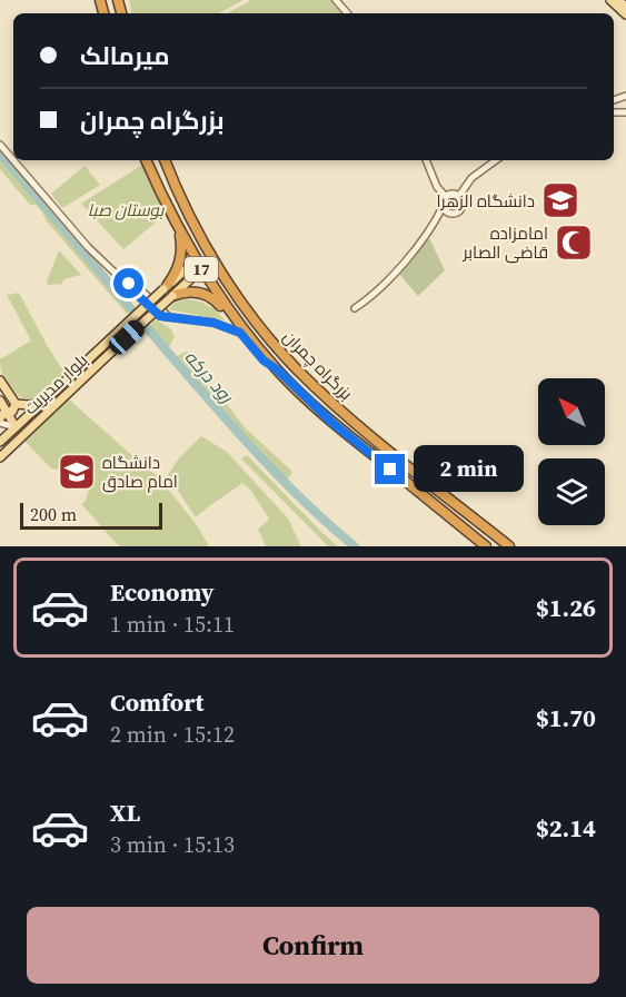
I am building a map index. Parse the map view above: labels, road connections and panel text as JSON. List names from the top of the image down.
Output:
{
  "streets": {
    "highway": ["17", "بزرگراه چمران"],
    "main road": ["بلوار مدیریت"]
  },
  "water": ["رود درکه"],
  "parks": ["بوستان صبا"],
  "places": {
    "school or university": ["دانشگاه الزهرا", "دانشگاه امام صادق"],
    "mosque": ["امامزاده قاضی الصابر"]
  },
  "scale_bar": "200 m",
  "north": "top left",
  "page": {
    "banner": ["میرمالک", "بزرگراه چمران"],
    "bubble": "2 min",
    "scale": "200 m",
    "list": [
      {
        "name": "Economy",
        "note": "1 min · 15:11",
        "value": "$1.26"
      },
      {
        "name": "Comfort",
        "note": "2 min · 15:12",
        "value": "$1.70"
      },
      {
        "name": "XL",
        "note": "3 min · 15:13",
        "value": "$2.14"
      }
    ],
    "buttons": "Confirm"
  }
}
